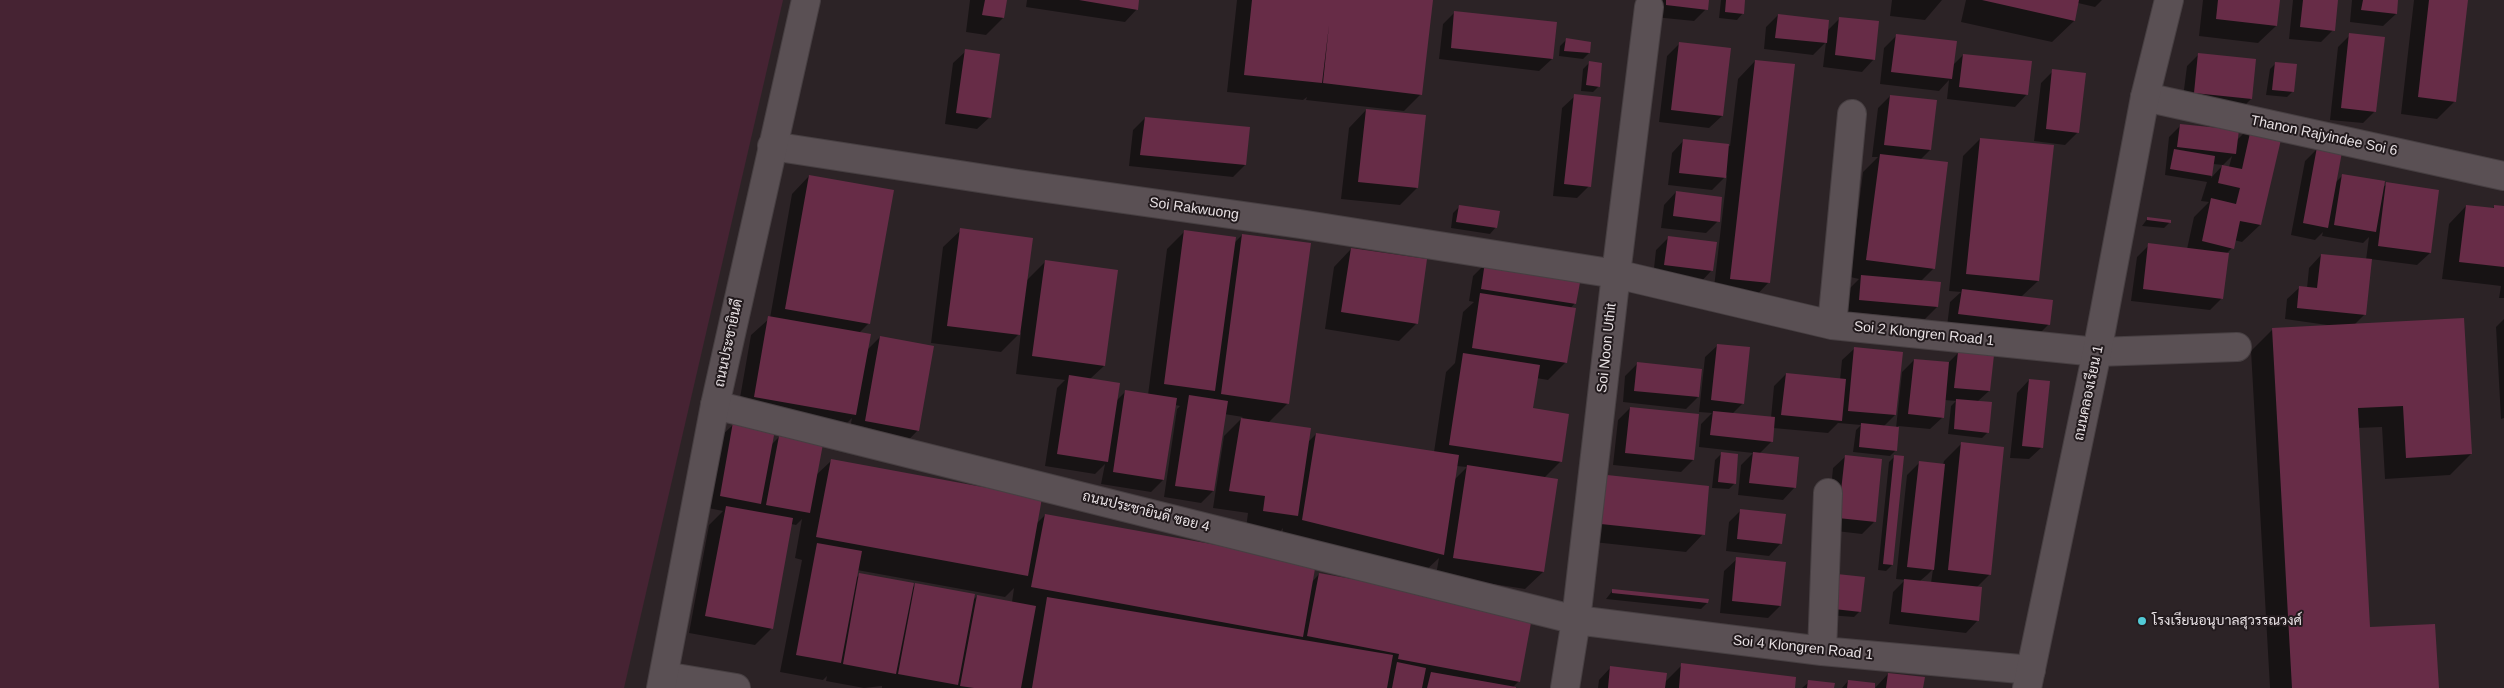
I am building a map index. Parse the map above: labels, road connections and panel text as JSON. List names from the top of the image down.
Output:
{
  "streets": {
    "street": [
      "Thanon Rajyindee Soi 6",
      "Soi Rakwuong",
      "Soi 2 Klongren Road 1",
      "ถนนประชายินดี",
      "Soi Noon Uthit",
      "ถนนคลองเรียน 1",
      "ถนนประชายินดี ซอย 4",
      "Soi 4 Klongren Road 1"
    ]
  },
  "crossings": [
    ["Thanon Rajyindee Soi 6", "ถนนคลองเรียน 1"],
    ["Soi Rakwuong", "Soi 2 Klongren Road 1"],
    ["Soi Rakwuong", "ถนนประชายินดี"],
    ["Soi Rakwuong", "Soi Noon Uthit"],
    ["Soi 2 Klongren Road 1", "Soi Noon Uthit"],
    ["Soi 2 Klongren Road 1", "ถนนคลองเรียน 1"],
    ["ถนนประชายินดี", "ถนนประชายินดี ซอย 4"],
    ["Soi Noon Uthit", "ถนนประชายินดี ซอย 4"],
    ["Soi Noon Uthit", "Soi 4 Klongren Road 1"],
    ["ถนนคลองเรียน 1", "Soi 4 Klongren Road 1"],
    ["ถนนประชายินดี ซอย 4", "Soi 4 Klongren Road 1"]
  ],
  "places": ["โรงเรียนอนุบาลสุวรรณวงศ์"]
}
